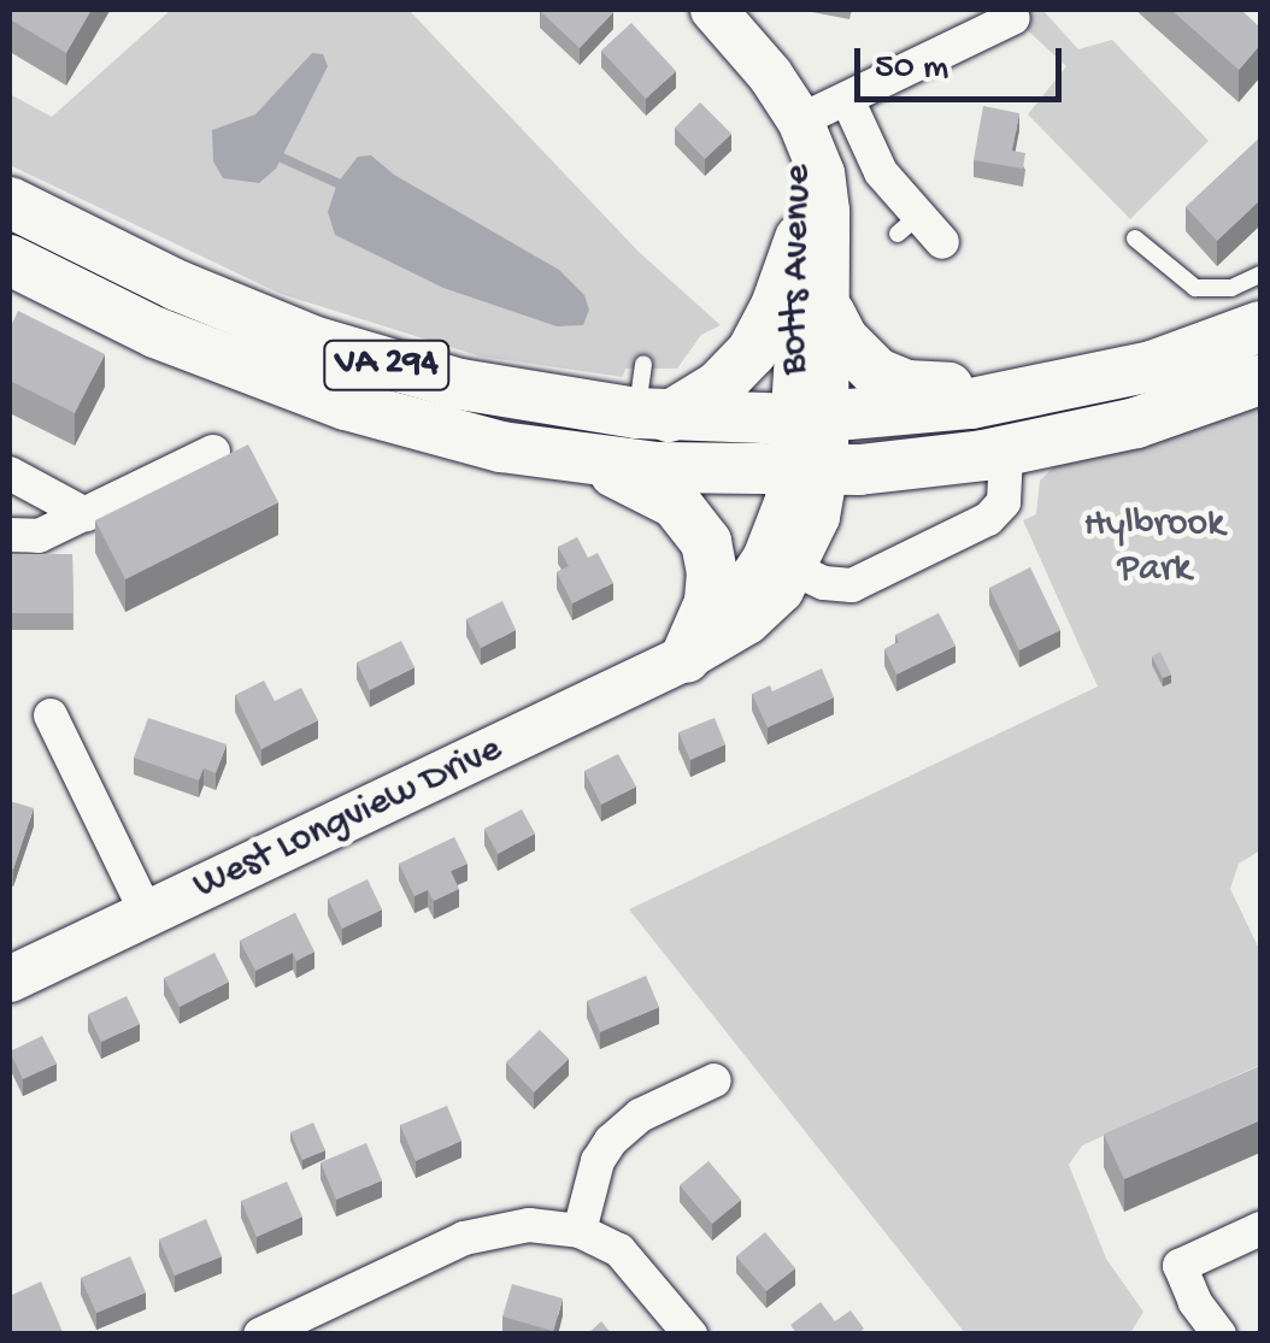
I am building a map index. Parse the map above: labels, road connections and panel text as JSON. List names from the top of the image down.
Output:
{
  "streets": {
    "main road": ["VA 294"],
    "street": ["Botts Avenue", "West Longview Drive"]
  },
  "crossings": [
    ["Botts Avenue", "VA 294"],
    ["Botts Avenue", "West Longview Drive"],
    ["VA 294", "West Longview Drive"]
  ],
  "parks": ["Hylbrook Park"],
  "scale_bar": "50 m"
}
